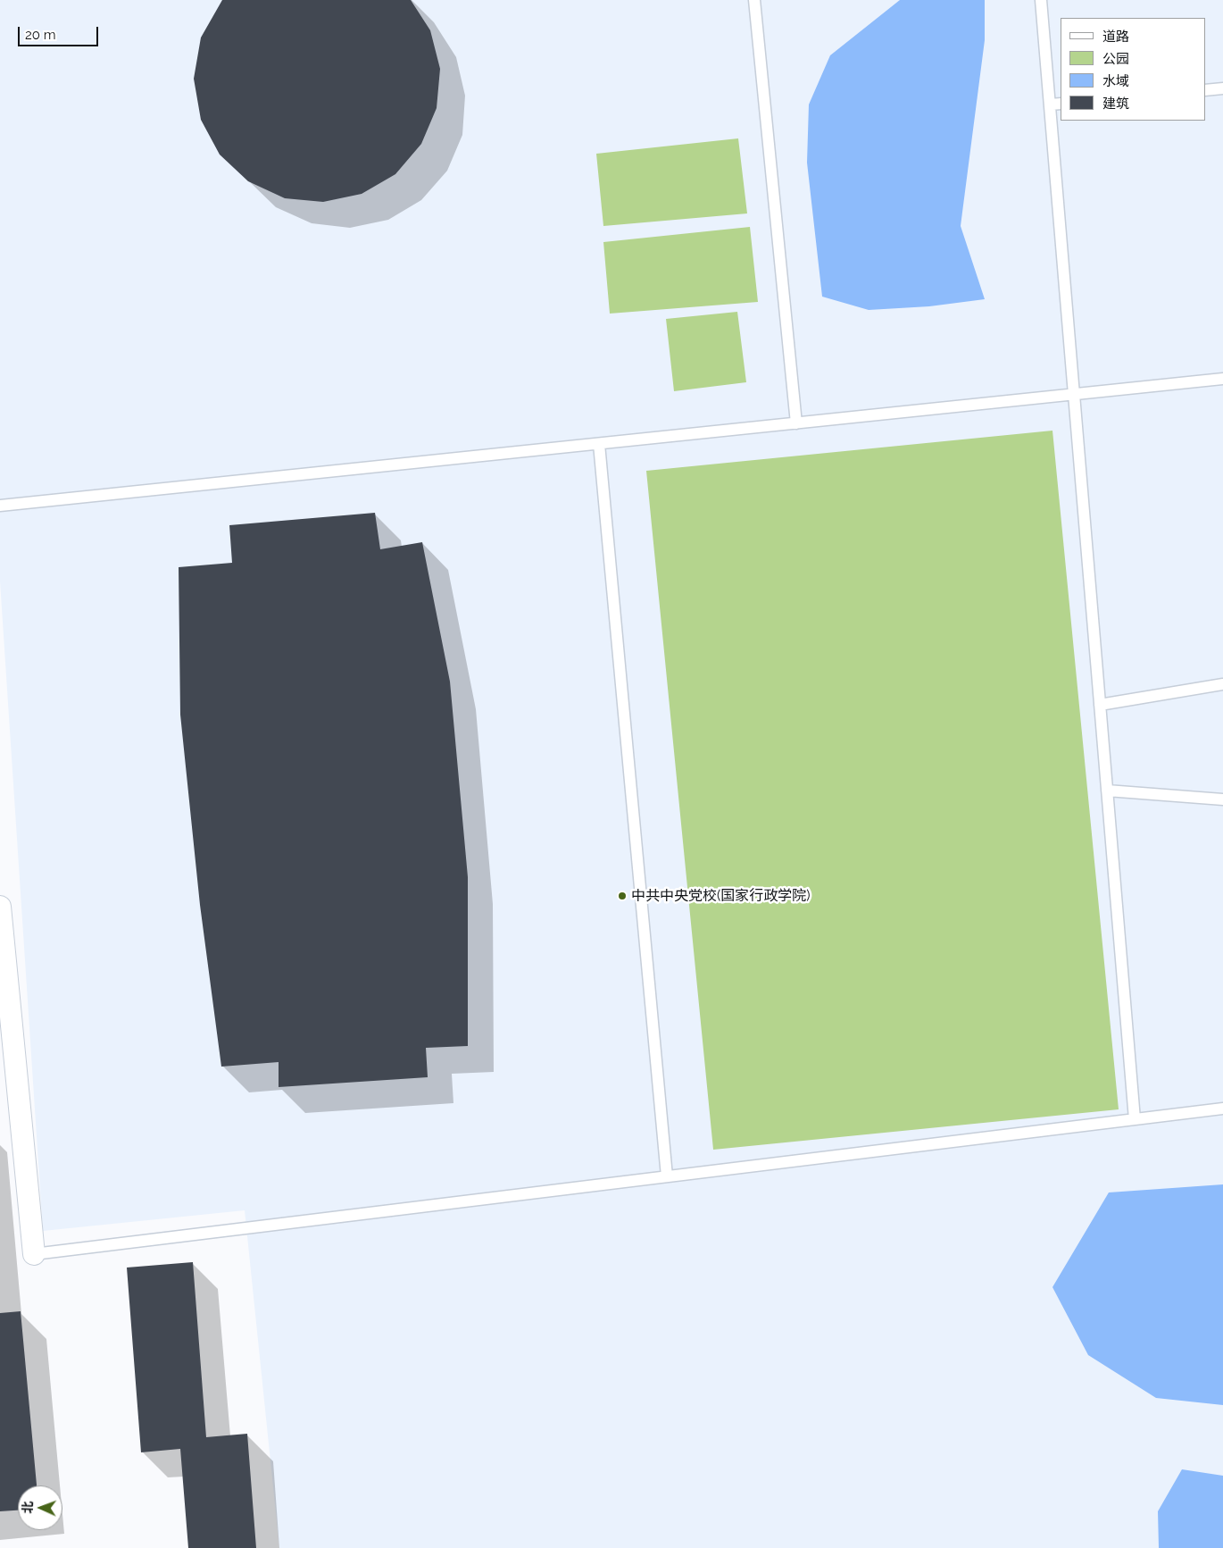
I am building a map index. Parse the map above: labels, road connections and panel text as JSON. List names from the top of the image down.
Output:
{
  "places": ["中共中央党校(国家行政学院)"],
  "legend": [
    "道路",
    "公园",
    "水域",
    "建筑"
  ],
  "scale_bar": "20 m",
  "north": "left"
}
